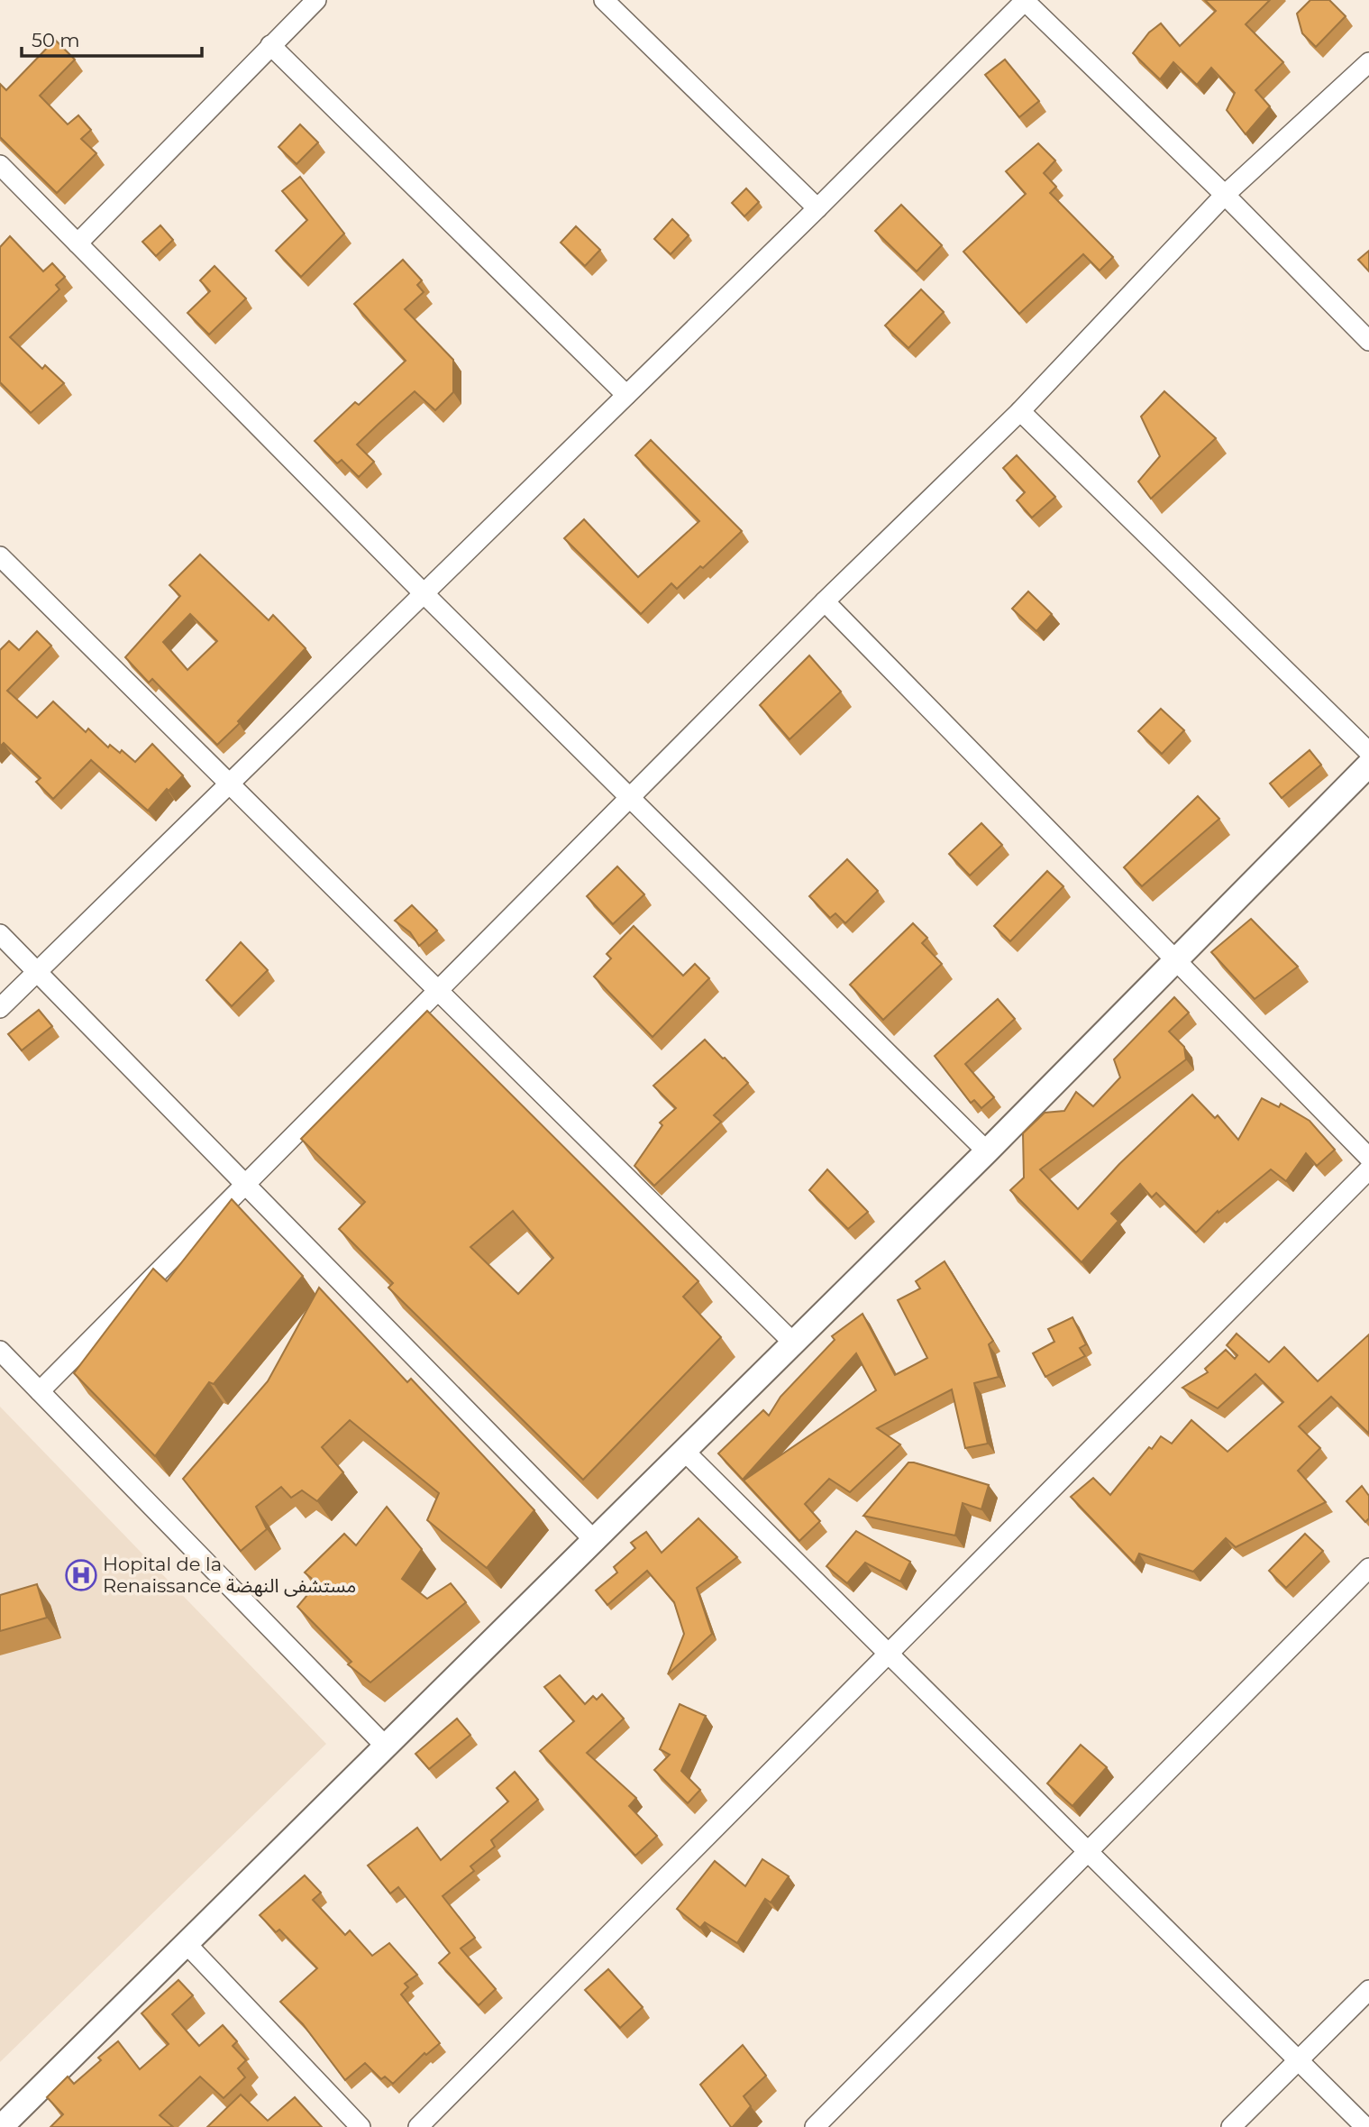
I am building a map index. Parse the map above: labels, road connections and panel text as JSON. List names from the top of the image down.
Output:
{
  "places": {
    "hospital": ["Hopital de la Renaissance مستشفى النهضة"]
  },
  "scale_bar": "50 m"
}
